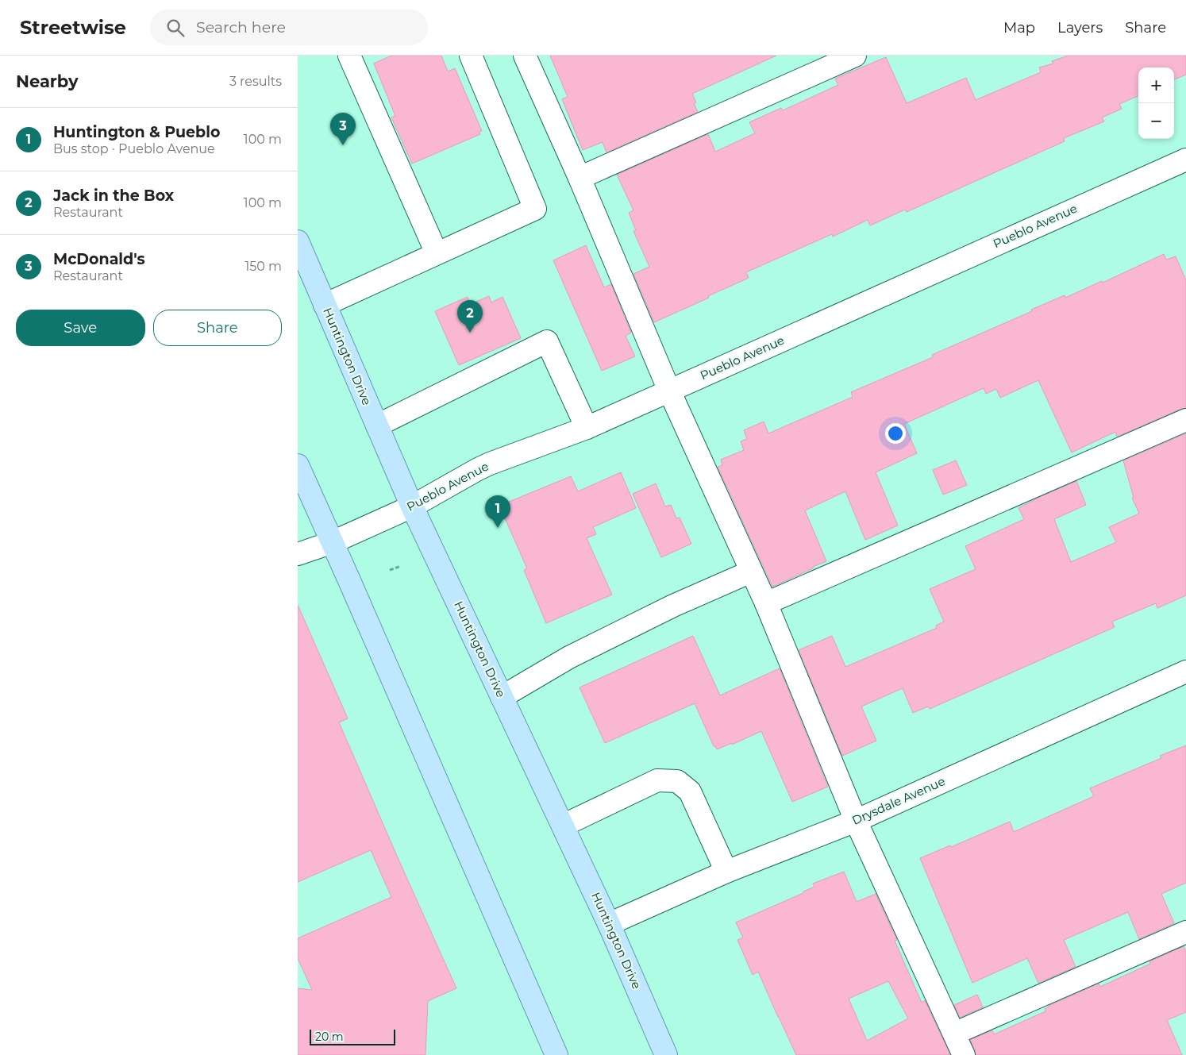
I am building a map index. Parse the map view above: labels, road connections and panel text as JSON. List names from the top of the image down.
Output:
{
  "streets": {
    "main road": ["Huntington Drive"],
    "street": ["Pueblo Avenue", "Drysdale Avenue"]
  },
  "crossings": [
    ["Pueblo Avenue", "Huntington Drive"],
    ["Huntington Drive", "Drysdale Avenue"]
  ],
  "scale_bar": "20 m",
  "page": {
    "header": "Streetwise",
    "search": "Search here",
    "nav": ["Map", "Layers", "Share"],
    "heading": ["Nearby", "3 results"],
    "map_buttons": ["+", "−"],
    "list": [
      {
        "mark": "1",
        "name": "Huntington & Pueblo",
        "note": "Bus stop · Pueblo Avenue",
        "value": "100 m"
      },
      {
        "mark": "2",
        "name": "Jack in the Box",
        "note": "Restaurant",
        "value": "100 m"
      },
      {
        "mark": "3",
        "name": "McDonald's",
        "note": "Restaurant",
        "value": "150 m"
      }
    ],
    "pins": ["3", "2", "1"],
    "buttons": ["Save", "Share"],
    "scale": "20 m"
  }
}
